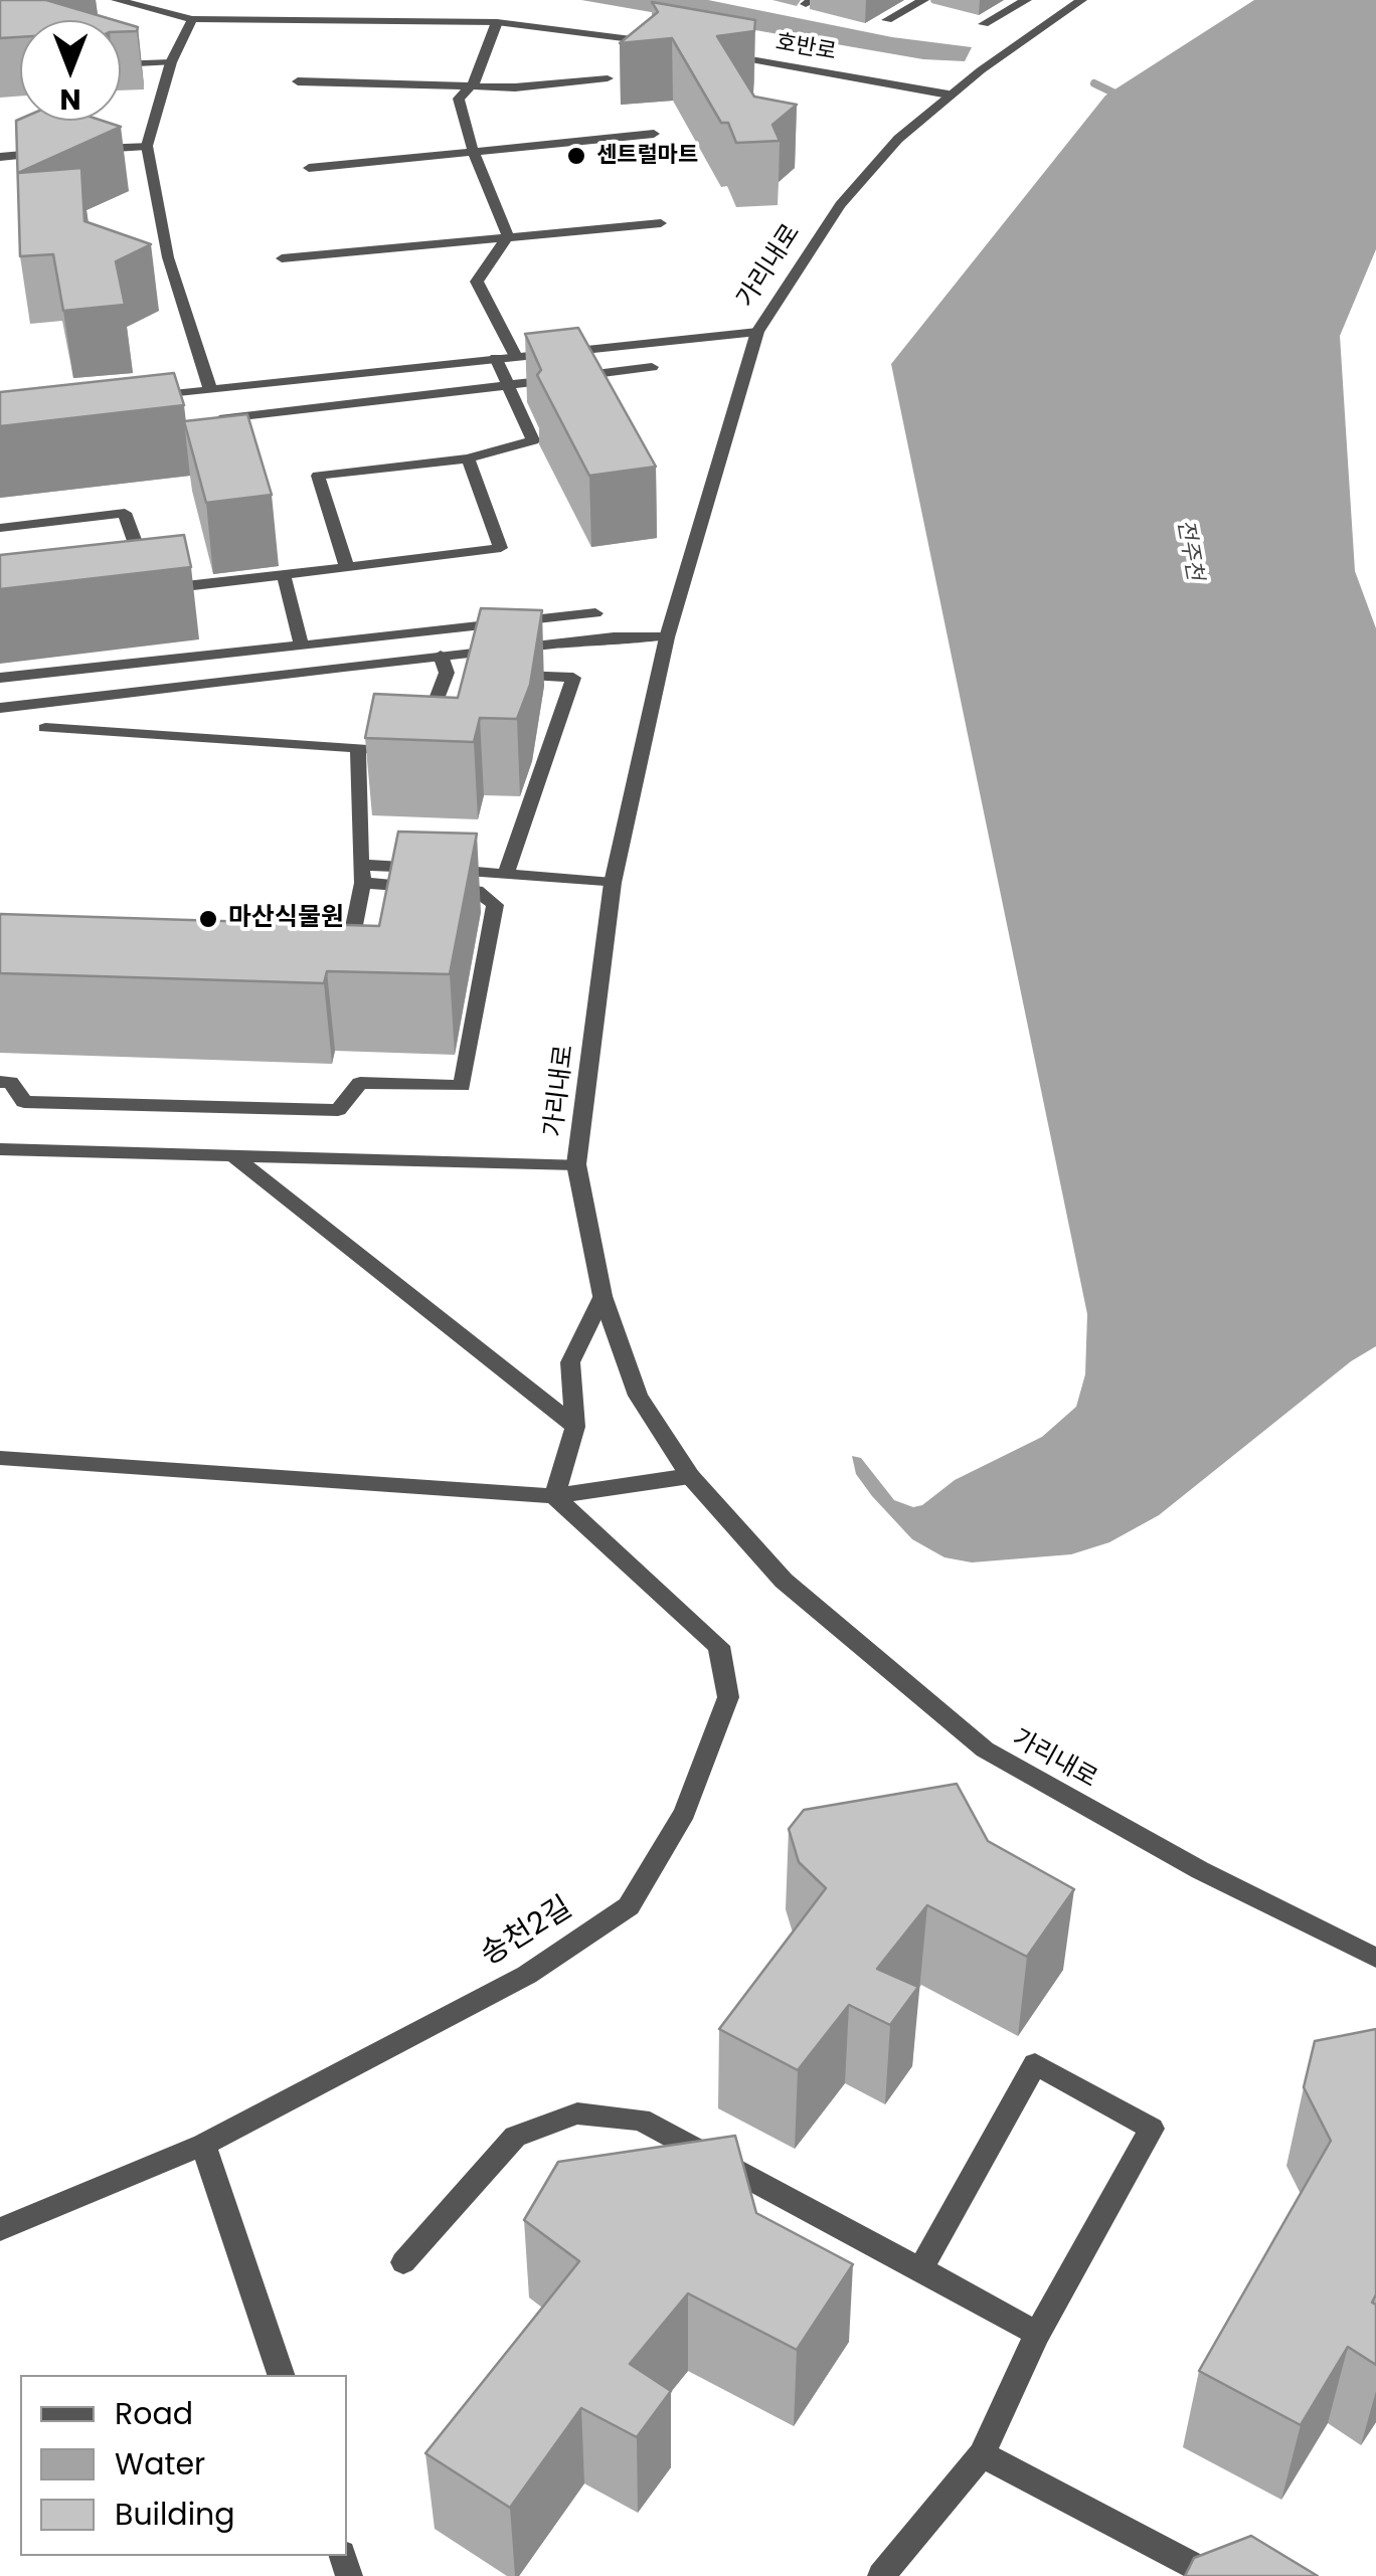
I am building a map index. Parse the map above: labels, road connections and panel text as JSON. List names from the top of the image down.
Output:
{
  "streets": {
    "street": ["호반로", "가리내로", "송천2길"]
  },
  "crossings": [
    ["호반로", "가리내로"]
  ],
  "water": ["전주천"],
  "places": ["센트럴마트", "마산식물원"],
  "legend": ["Road", "Water", "Building"],
  "north": "bottom"
}
